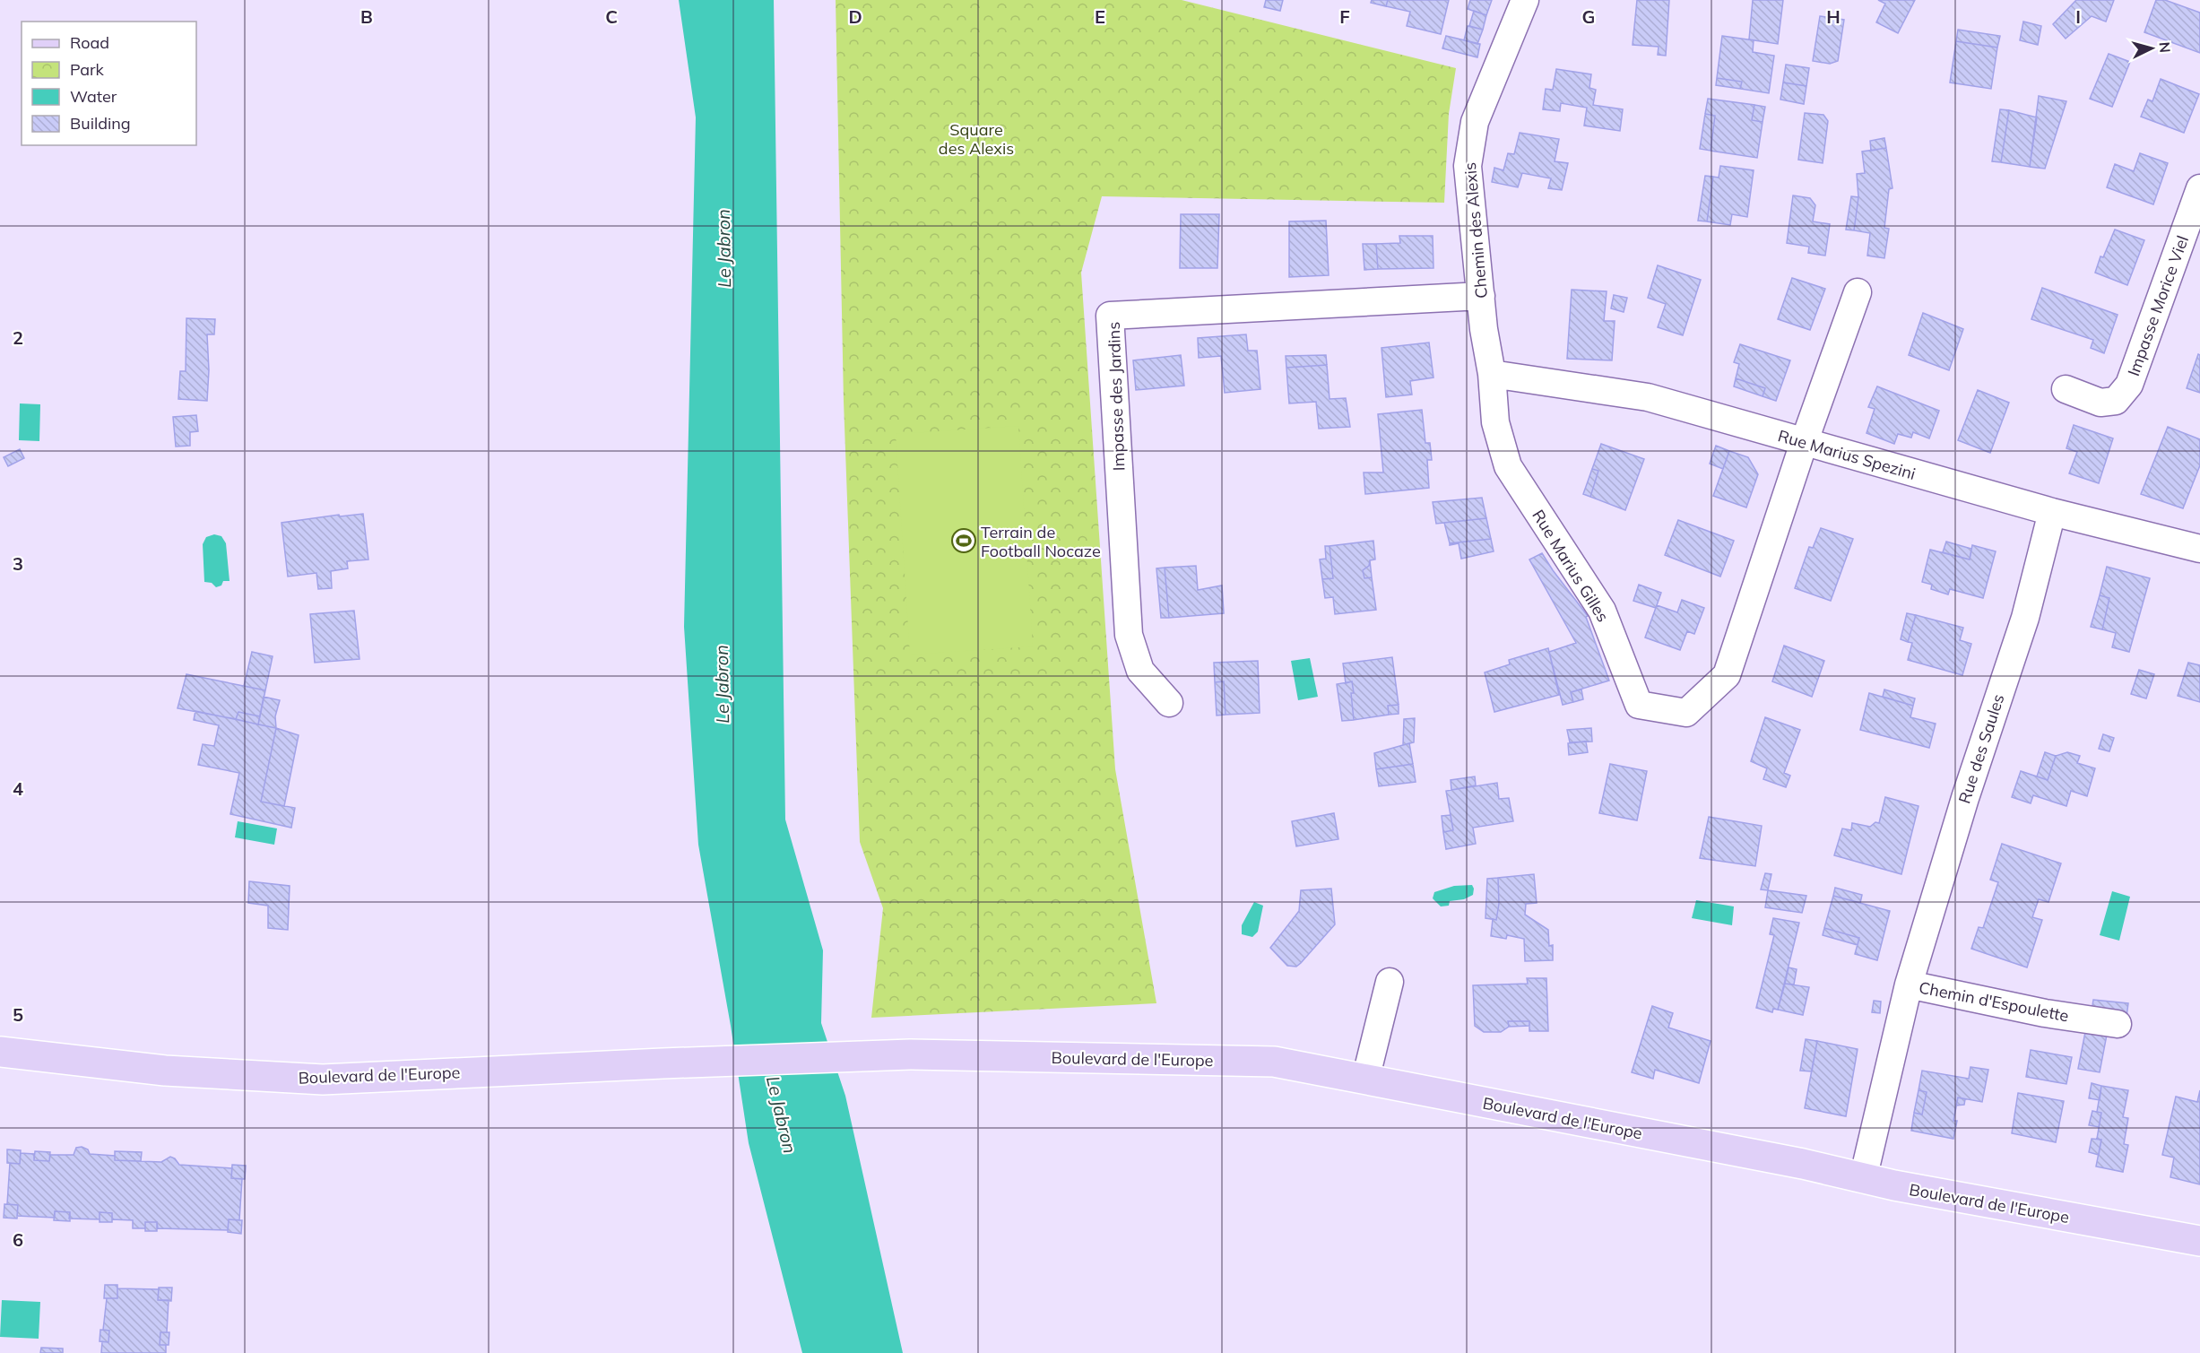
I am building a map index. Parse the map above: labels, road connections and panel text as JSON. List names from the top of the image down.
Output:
{
  "streets": {
    "main road": ["Boulevard de l'Europe"],
    "street": [
      "Chemin des Alexis",
      "Impasse Morice Viel",
      "Impasse des Jardins",
      "Rue Marius Spezini",
      "Rue Marius Gilles",
      "Rue des Saules",
      "Chemin d'Espoulette"
    ]
  },
  "crossings": [
    ["Chemin des Alexis", "Impasse des Jardins"],
    ["Chemin des Alexis", "Rue Marius Spezini"],
    ["Chemin des Alexis", "Rue Marius Gilles"],
    ["Rue Marius Spezini", "Rue Marius Gilles"],
    ["Rue Marius Spezini", "Rue des Saules"],
    ["Rue des Saules", "Chemin d'Espoulette"],
    ["Chemin d'Espoulette", "Boulevard de l'Europe"]
  ],
  "water": ["Le Jabron"],
  "parks": ["Square des Alexis"],
  "places": {
    "sports": ["Terrain de Football Nocaze"]
  },
  "legend": [
    "Road",
    "Park",
    "Water",
    "Building"
  ],
  "north": "right",
  "grid": {
    "columns": [
      "B",
      "C",
      "D",
      "E",
      "F",
      "G",
      "H",
      "I"
    ],
    "rows": [
      "2",
      "3",
      "4",
      "5",
      "6"
    ]
  }
}
